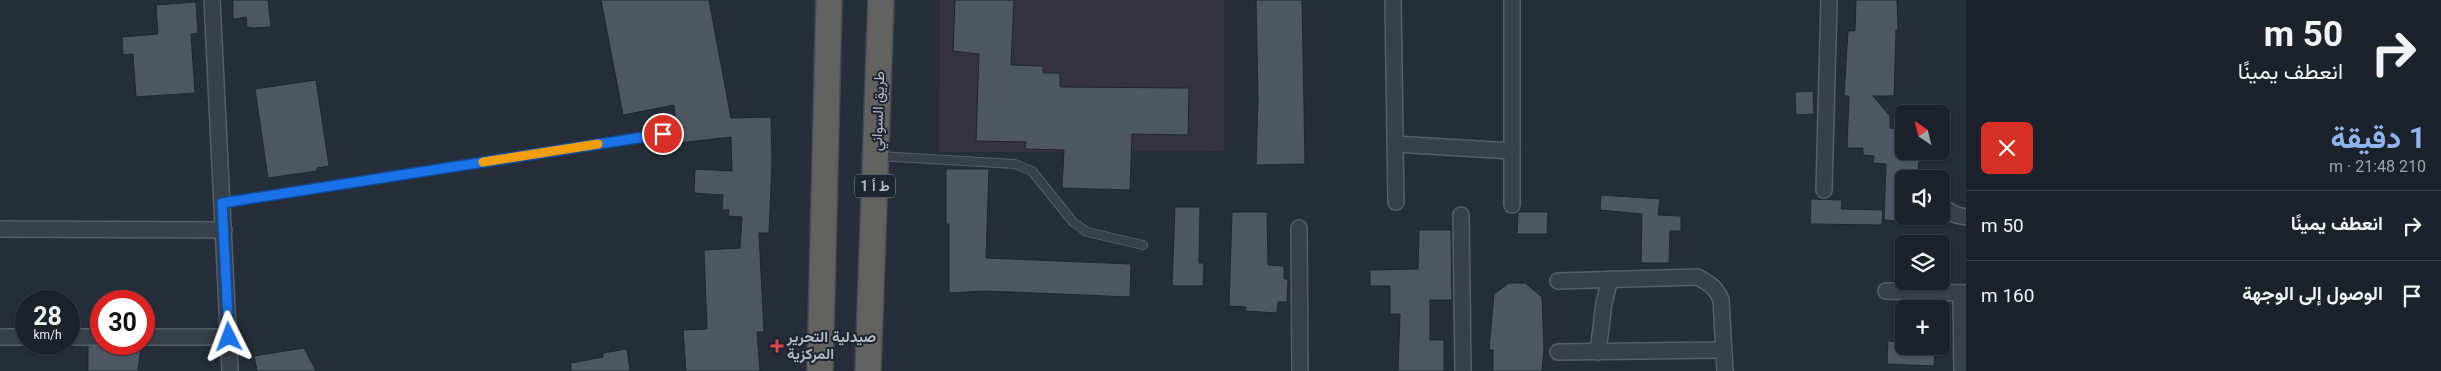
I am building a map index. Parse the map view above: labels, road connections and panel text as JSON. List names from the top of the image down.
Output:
{
  "streets": {
    "highway": ["طريق السواني", "ط أ 1"]
  },
  "places": {
    "health": ["صيدلية التحرير المركزية"]
  },
  "north": "top left",
  "page": {
    "turn": ["50 m", "انعطف يمينًا"],
    "heading": ["1 دقيقة", "210 m · 21:48"],
    "map_buttons": "+",
    "list": [
      {
        "name": "انعطف يمينًا",
        "value": "50 m"
      },
      {
        "name": "الوصول إلى الوجهة",
        "value": "160 m"
      }
    ],
    "speed": "28 km/h",
    "limit": "30"
  }
}
